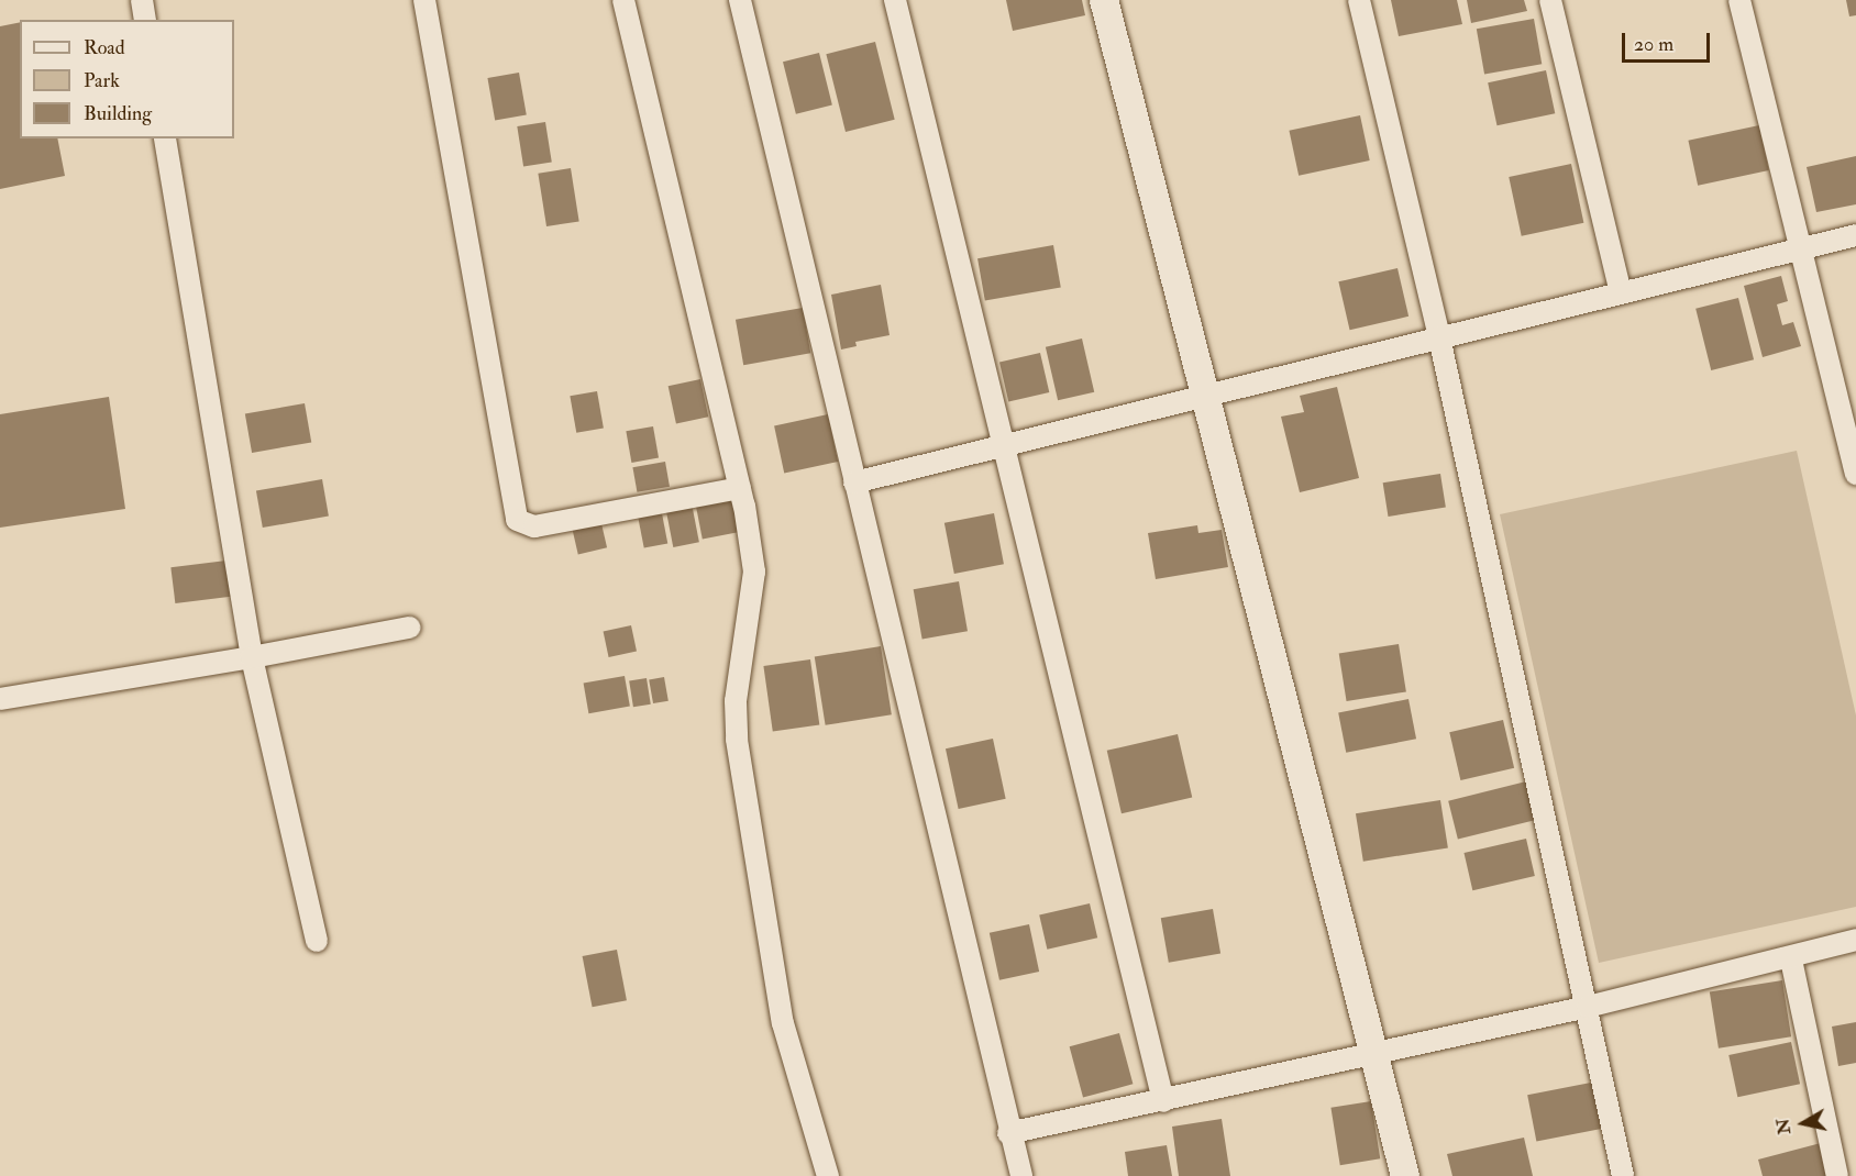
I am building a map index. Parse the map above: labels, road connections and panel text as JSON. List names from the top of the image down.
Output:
{
  "legend": ["Road", "Park", "Building"],
  "scale_bar": "20 m",
  "north": "left"
}
